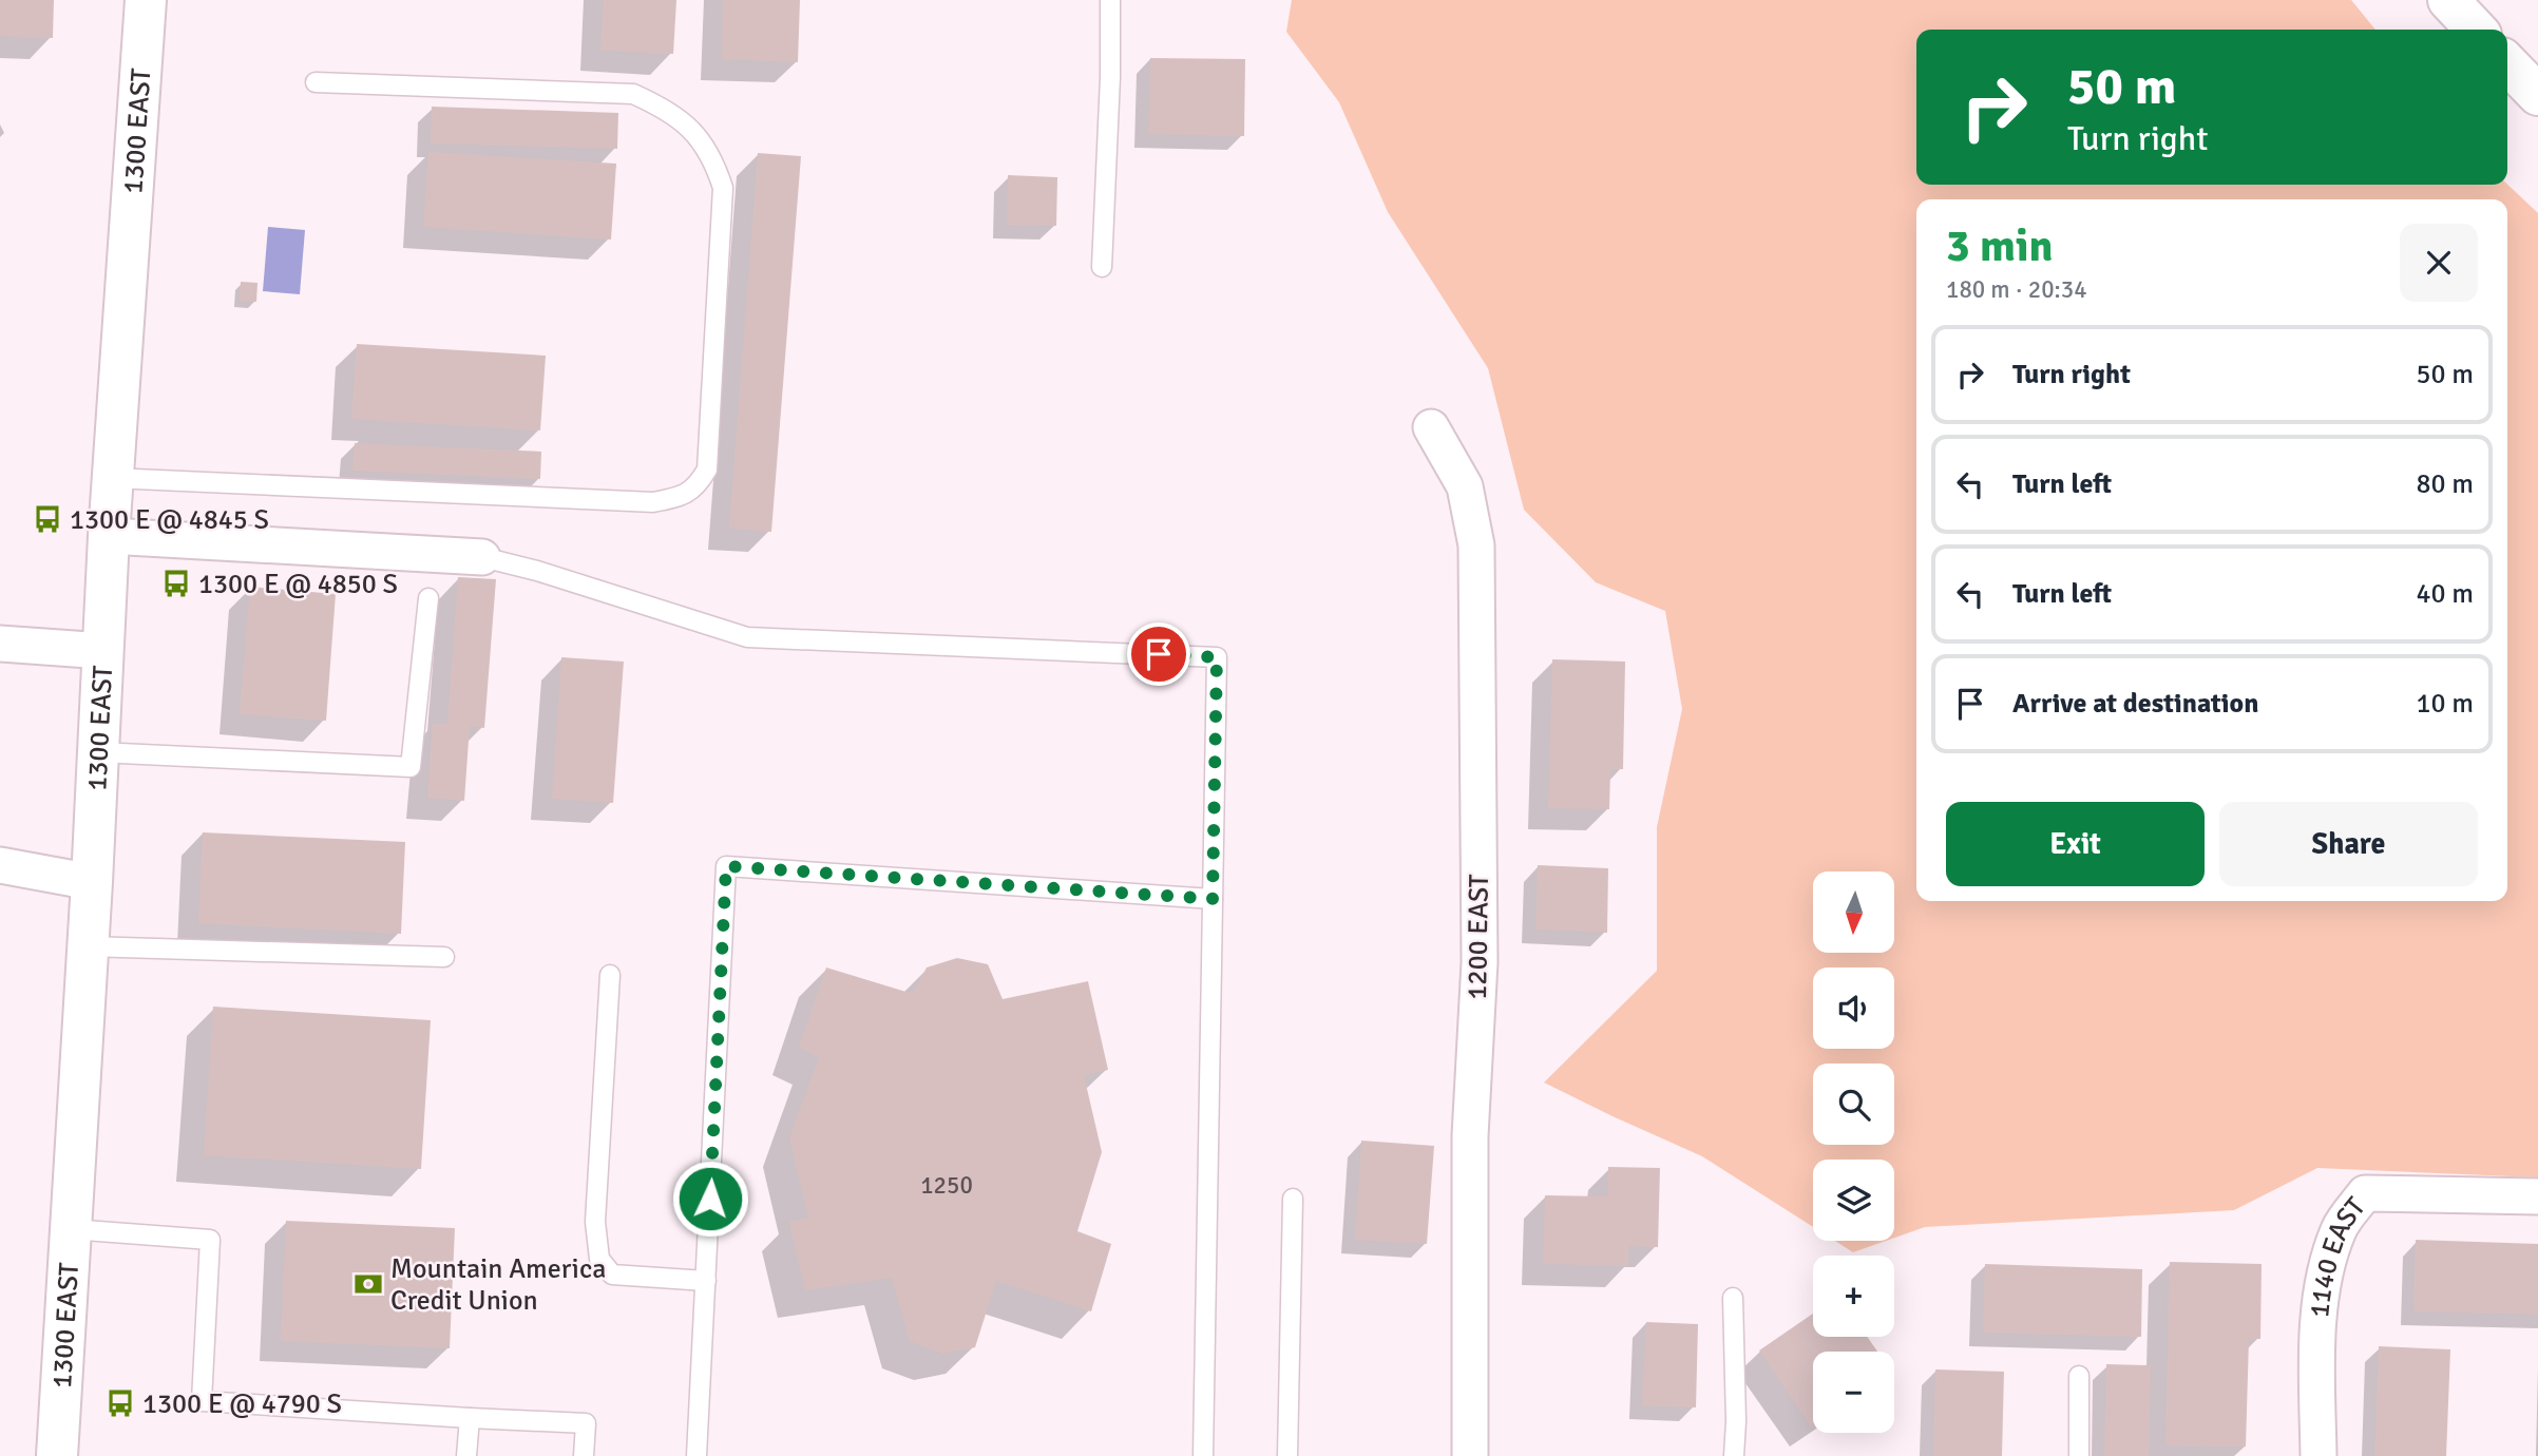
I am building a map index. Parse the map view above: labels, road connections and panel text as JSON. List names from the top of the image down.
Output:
{
  "streets": {
    "main road": ["1300 EAST"],
    "street": ["1200 EAST", "1140 EAST"]
  },
  "places": {
    "bus stop": ["1300 E @ 4845 S", "1300 E @ 4850 S", "1300 E @ 4790 S"],
    "bank": ["Mountain America Credit Union"]
  },
  "house_numbers": ["1250"],
  "north": "bottom",
  "page": {
    "turn": ["50 m", "Turn right"],
    "heading": ["3 min", "180 m · 20:34"],
    "list": [
      {
        "name": "Turn right",
        "value": "50 m"
      },
      {
        "name": "Turn left",
        "value": "80 m"
      },
      {
        "name": "Turn left",
        "value": "40 m"
      },
      {
        "name": "Arrive at destination",
        "value": "10 m"
      }
    ],
    "buttons": ["Exit", "Share"],
    "map_buttons": ["+", "−"]
  }
}
